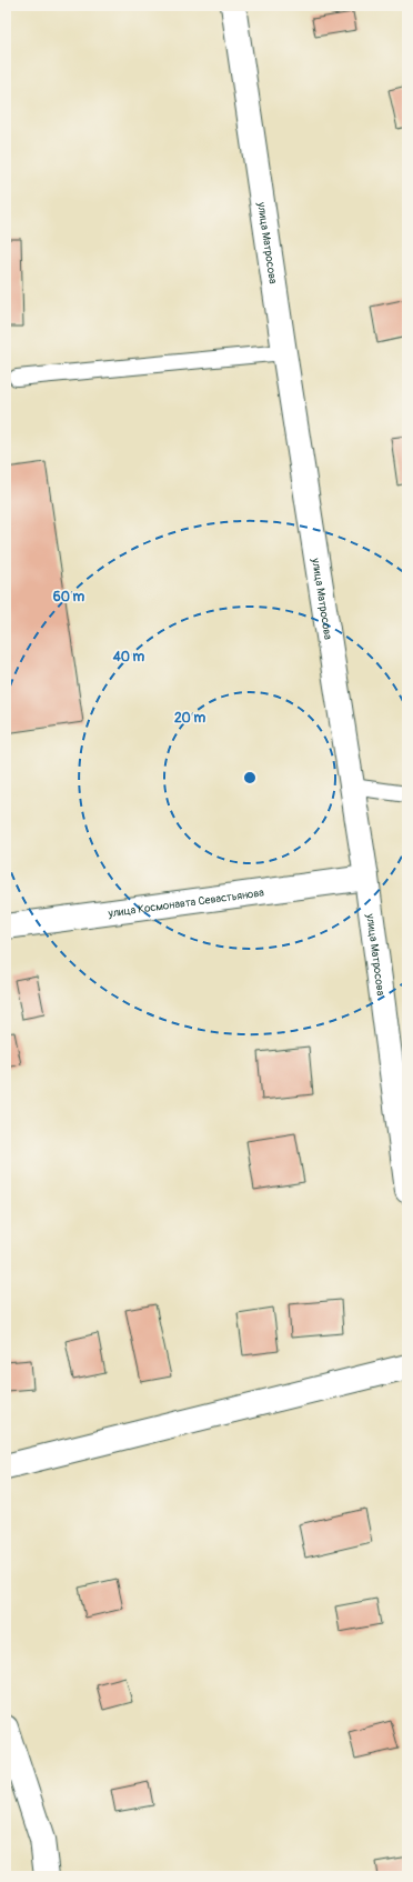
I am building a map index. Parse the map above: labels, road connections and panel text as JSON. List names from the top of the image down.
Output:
{
  "streets": {
    "main road": ["улица Матросова", "улица Космонавта Севастьянова"]
  },
  "crossings": [
    ["улица Матросова", "улица Космонавта Севастьянова"]
  ],
  "rings": ["60 m", "40 m", "20 m"]
}
